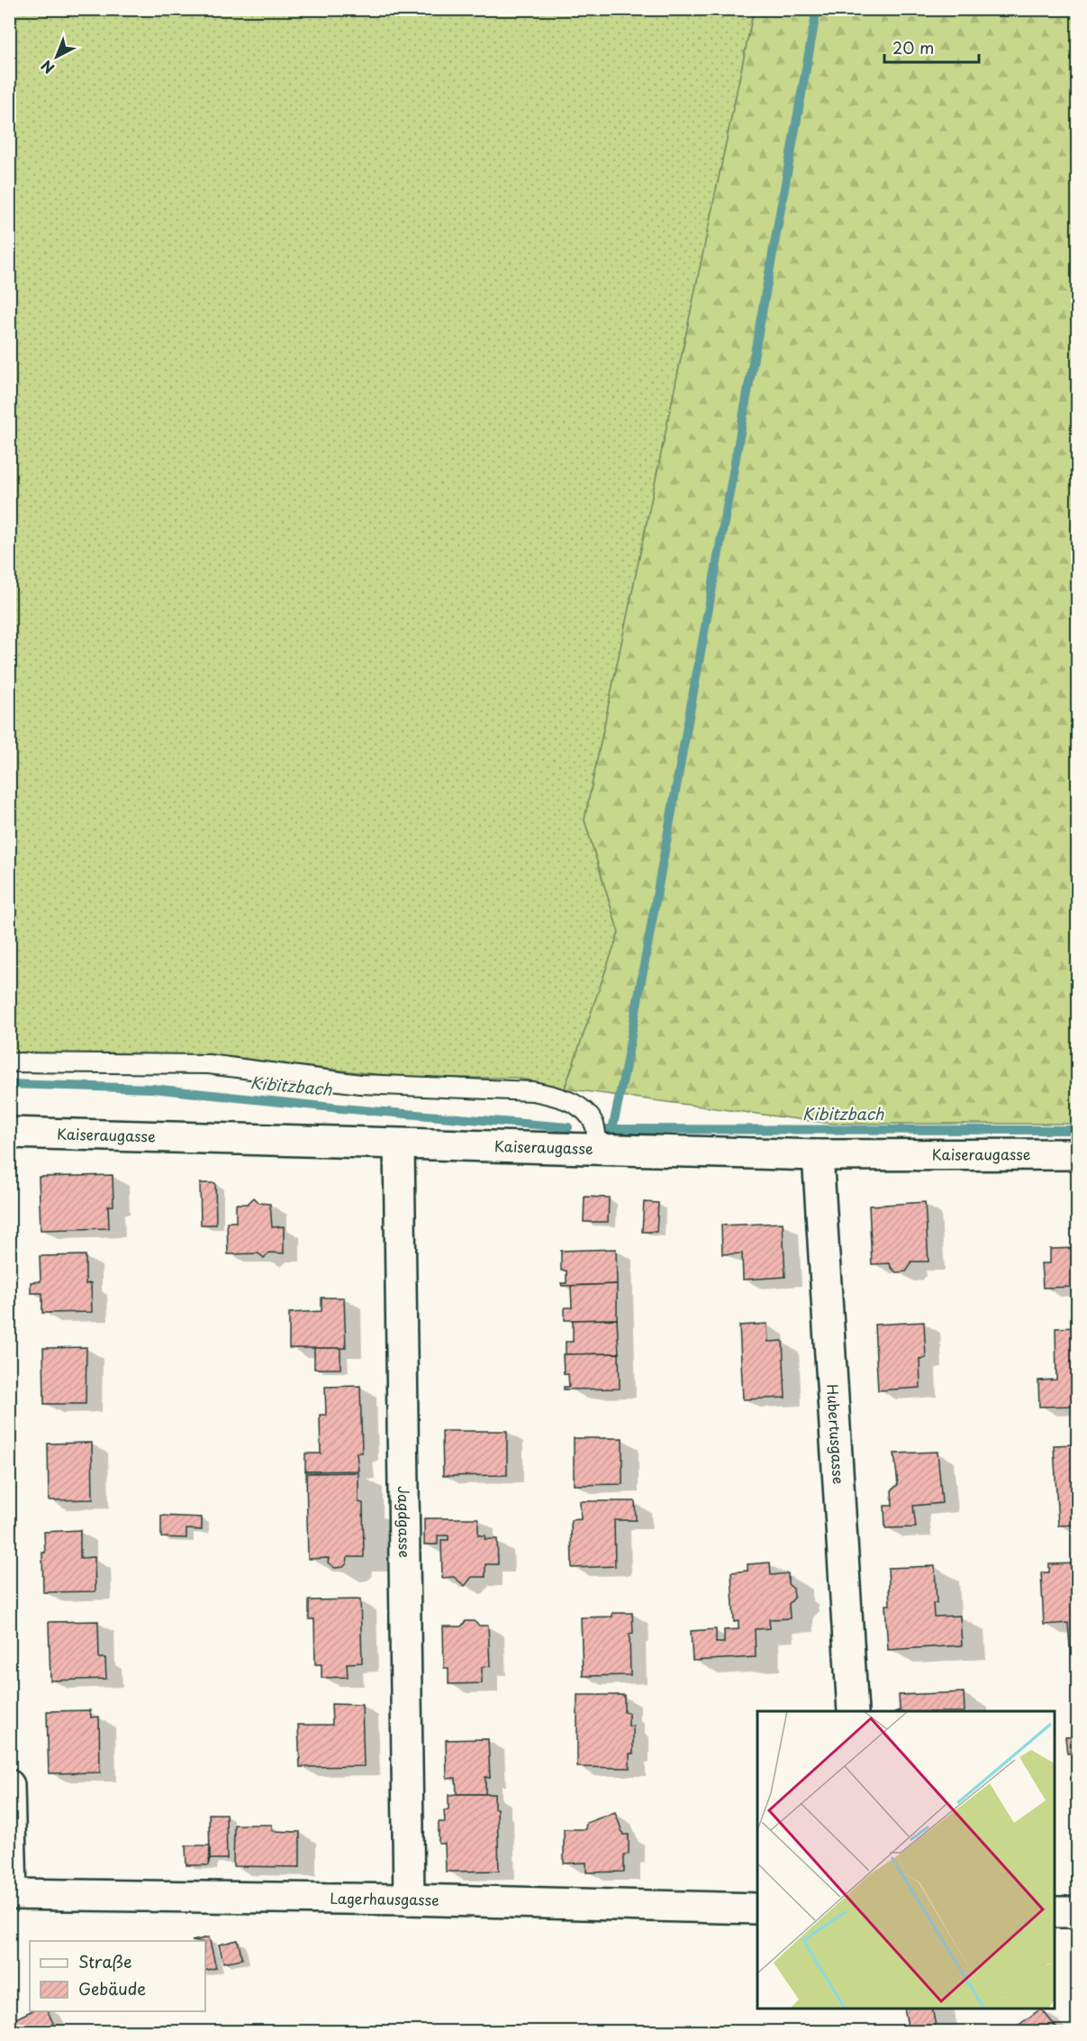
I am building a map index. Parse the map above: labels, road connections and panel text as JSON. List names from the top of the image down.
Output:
{
  "streets": {
    "street": [
      "Kaiseraugasse",
      "Hubertusgasse",
      "Jagdgasse",
      "Lagerhausgasse"
    ]
  },
  "crossings": [
    ["Kaiseraugasse", "Hubertusgasse"],
    ["Kaiseraugasse", "Jagdgasse"],
    ["Jagdgasse", "Lagerhausgasse"]
  ],
  "water": ["Kibitzbach"],
  "legend": ["Straße", "Gebäude"],
  "scale_bar": "20 m",
  "north": "bottom left"
}
